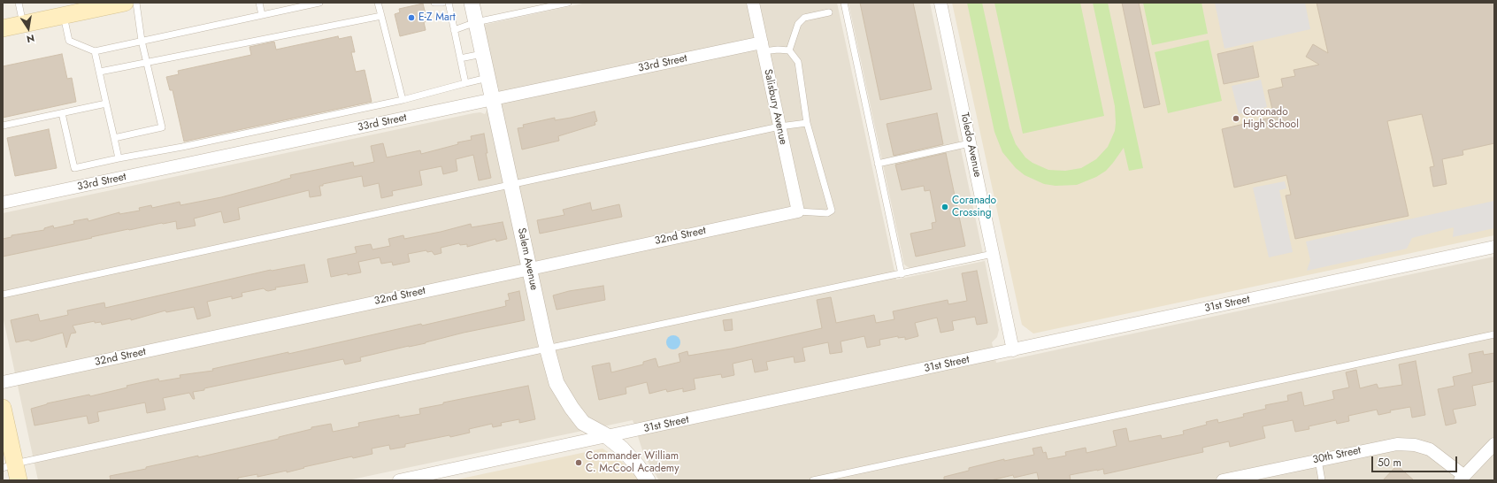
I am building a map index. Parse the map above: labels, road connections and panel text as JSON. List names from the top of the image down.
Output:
{
  "streets": {
    "street": [
      "33rd Street",
      "Salisbury Avenue",
      "Toledo Avenue",
      "32nd Street",
      "Salem Avenue",
      "31st Street",
      "30th Street"
    ]
  },
  "crossings": [
    ["33rd Street", "Salisbury Avenue"],
    ["33rd Street", "Salem Avenue"],
    ["Salisbury Avenue", "32nd Street"],
    ["Toledo Avenue", "31st Street"],
    ["32nd Street", "Salem Avenue"],
    ["Salem Avenue", "31st Street"]
  ],
  "places": [
    "E-Z Mart",
    "Coronado High School",
    "Coranado Crossing",
    "Commander William C. McCool Academy"
  ],
  "scale_bar": "50 m",
  "north": "bottom"
}
